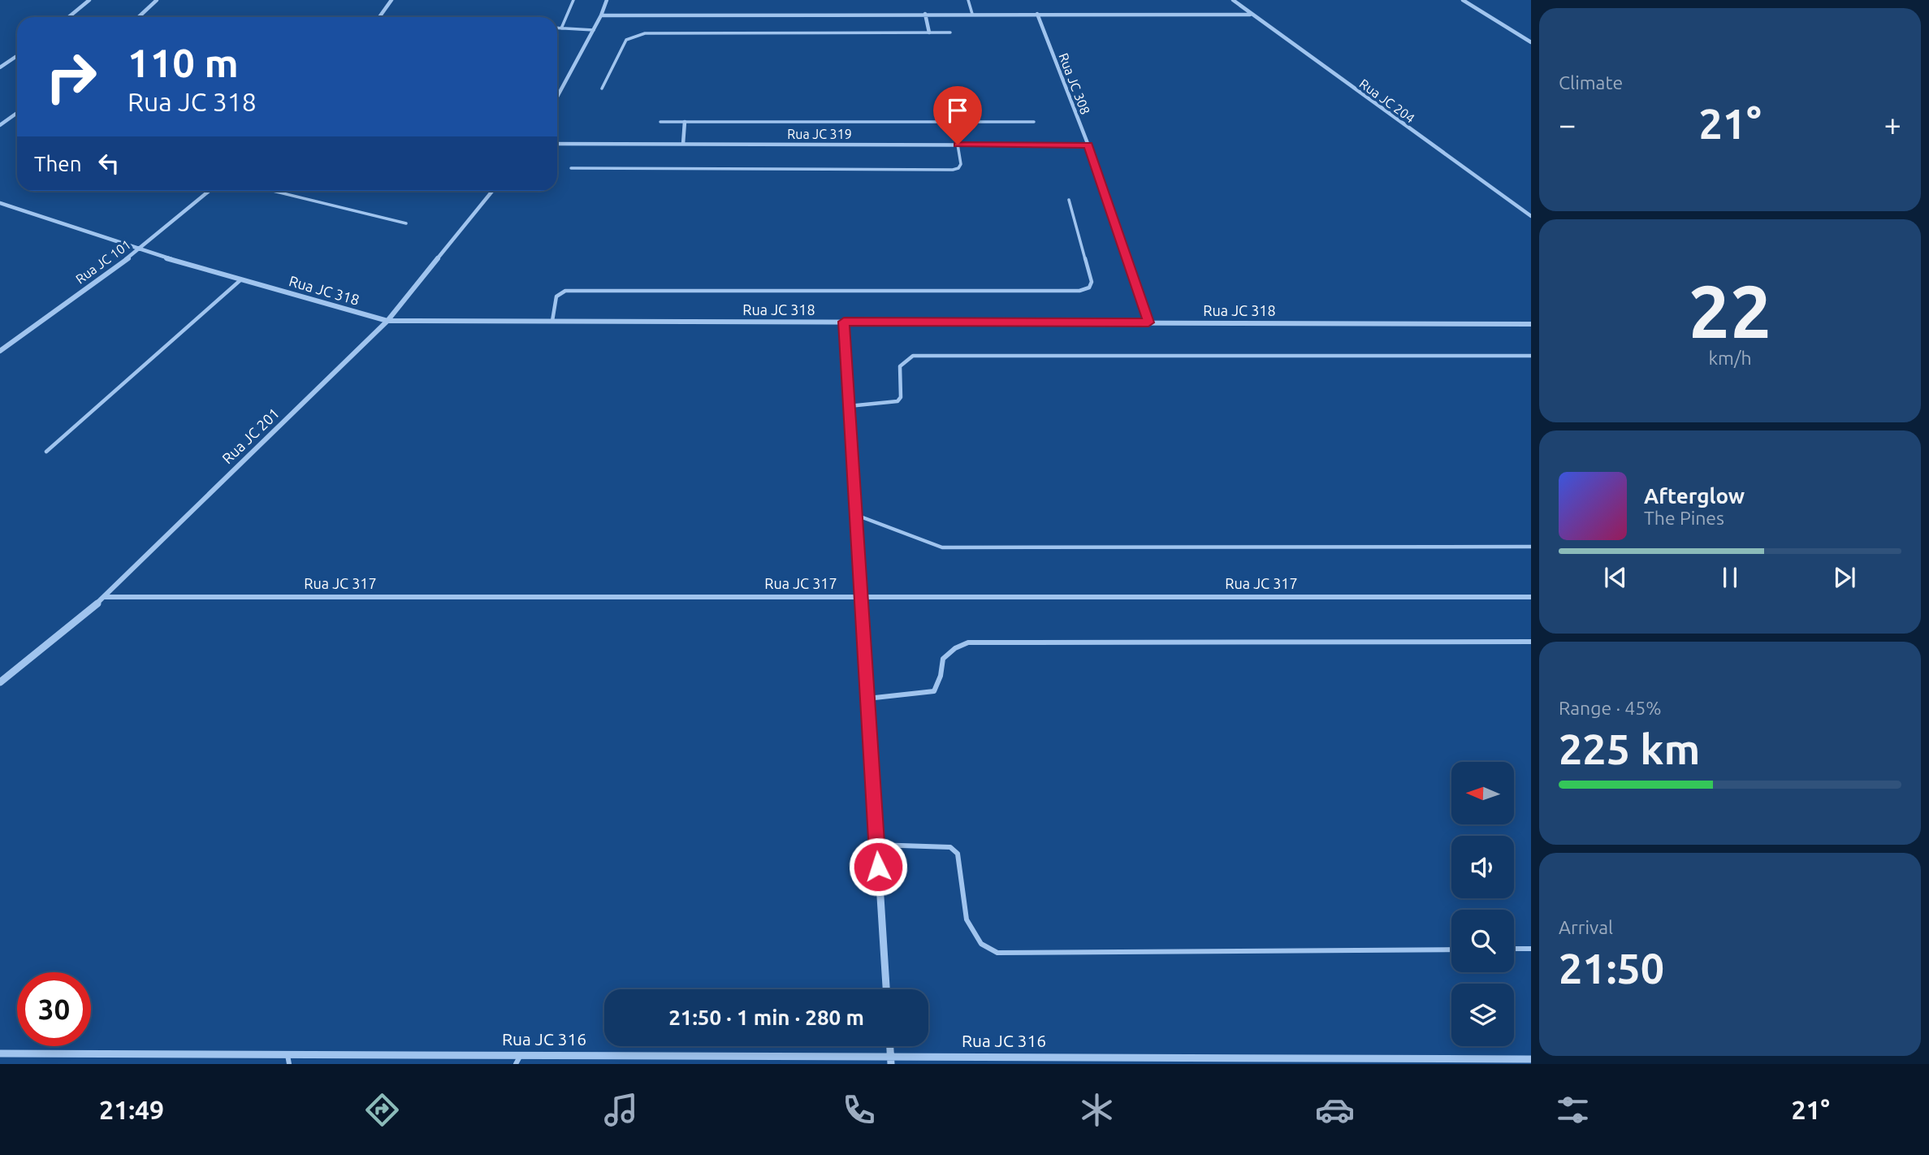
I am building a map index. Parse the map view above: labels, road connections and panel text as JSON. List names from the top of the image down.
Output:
{
  "streets": {
    "street": [
      "Rua JC 308",
      "Rua JC 204",
      "Rua JC 319",
      "Rua JC 101",
      "Rua JC 318",
      "Rua JC 201",
      "Rua JC 317",
      "Rua JC 316"
    ]
  },
  "crossings": [
    ["Rua JC 308", "Rua JC 319"],
    ["Rua JC 308", "Rua JC 318"],
    ["Rua JC 101", "Rua JC 318"],
    ["Rua JC 318", "Rua JC 201"],
    ["Rua JC 201", "Rua JC 317"]
  ],
  "north": "left",
  "page": {
    "tile": [
      "Climate",
      ["22", "km/h"],
      ["Range · 45%", "225 km"],
      ["Arrival", "21:50"]
    ],
    "turn": ["110 m", "Rua JC 318"],
    "heat": ["−", "21°", "+"],
    "then": "Then",
    "song": ["Afterglow", "The Pines"],
    "limit": "30",
    "trip": "21:50 · 1 min · 280 m",
    "tabs": ["21:49", "21°"]
  }
}
